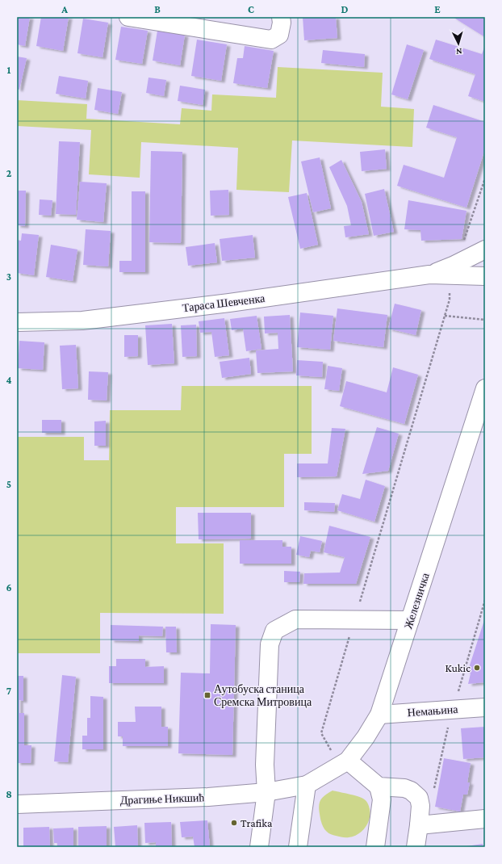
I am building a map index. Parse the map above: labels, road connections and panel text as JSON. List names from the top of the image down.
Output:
{
  "streets": {
    "street": [
      "Тараса Шевченка",
      "Железничка",
      "Немањина",
      "Драгиње Никшић"
    ]
  },
  "crossings": [
    ["Железничка", "Немањина"],
    ["Железничка", "Драгиње Никшић"]
  ],
  "places": {
    "other": ["Kukic", "Trafika"],
    "transit": ["Аутобуска станица Сремска Митровица"]
  },
  "north": "bottom",
  "grid": {
    "columns": [
      "A",
      "B",
      "C",
      "D",
      "E"
    ],
    "rows": [
      "1",
      "2",
      "3",
      "4",
      "5",
      "6",
      "7",
      "8"
    ]
  }
}
